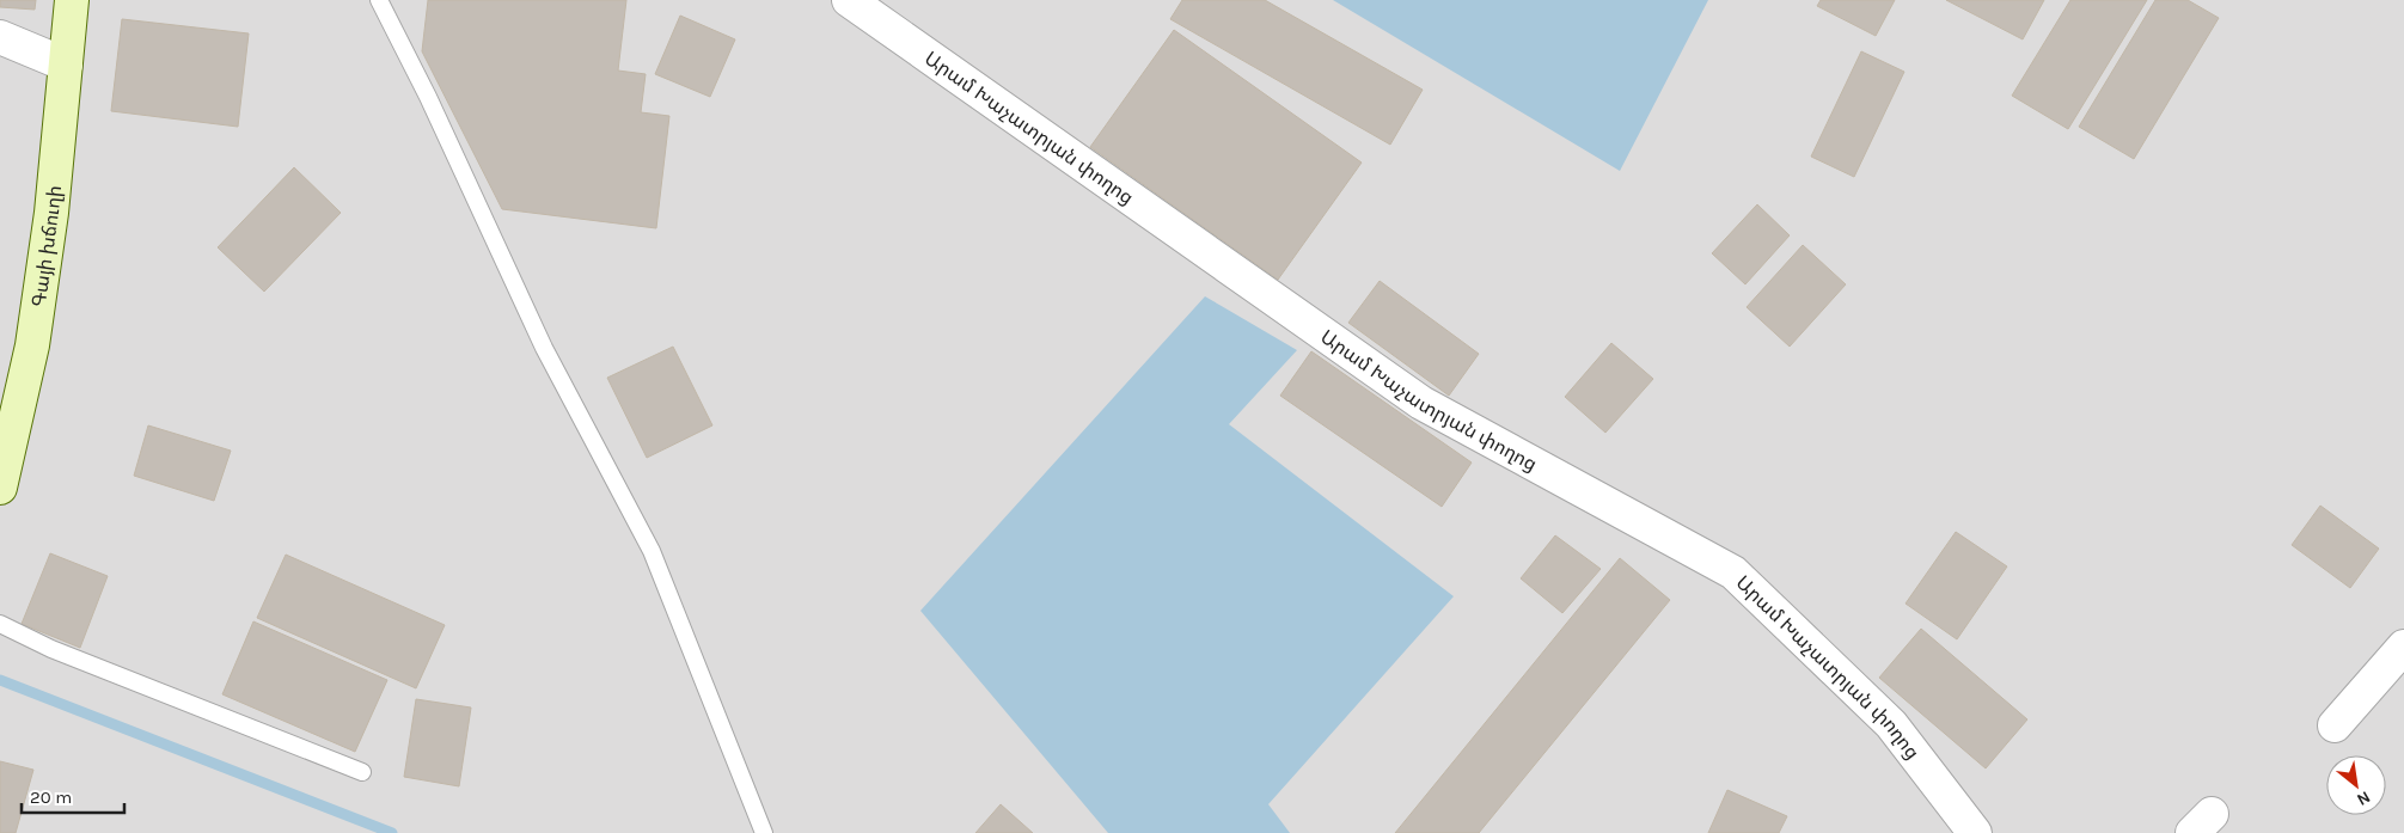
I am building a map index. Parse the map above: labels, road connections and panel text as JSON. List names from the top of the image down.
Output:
{
  "streets": {
    "main road": ["Գայի խճուղի"],
    "street": ["Արամ Խաչատրյան փողոց"]
  },
  "scale_bar": "20 m",
  "north": "bottom right"
}
